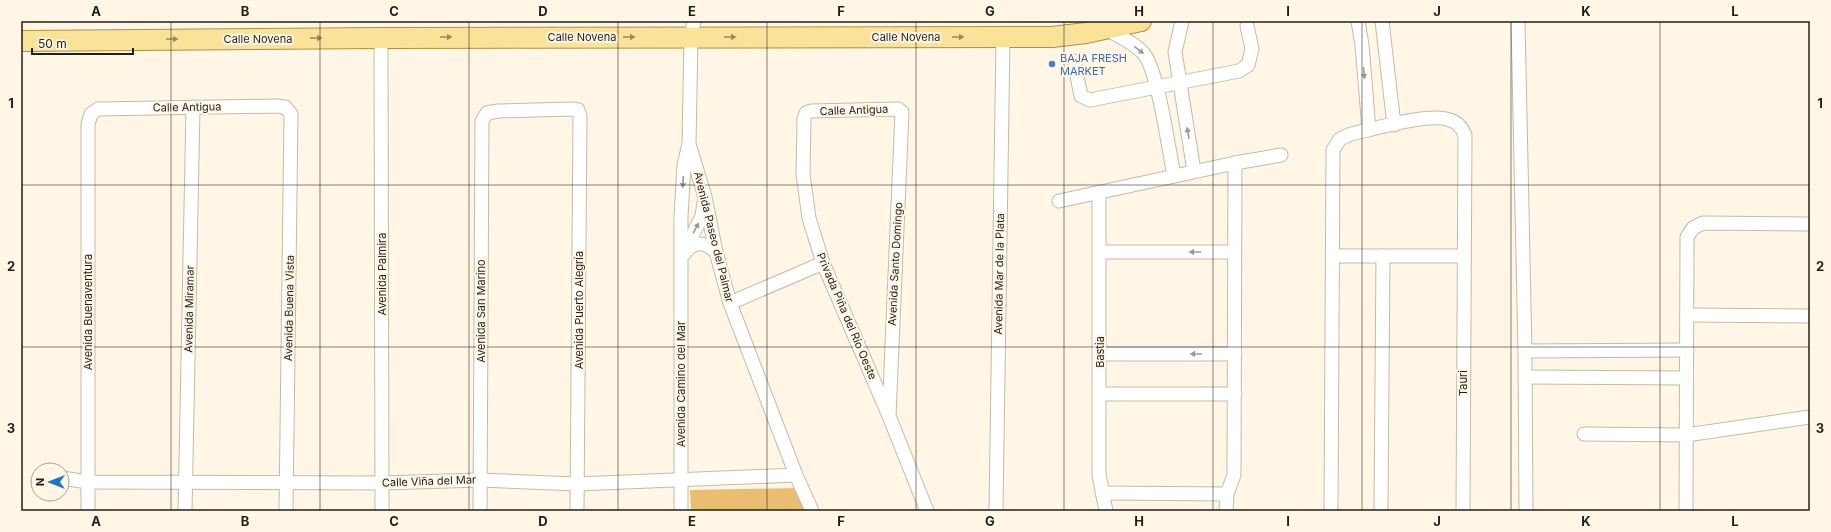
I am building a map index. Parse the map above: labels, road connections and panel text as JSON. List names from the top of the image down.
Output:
{
  "streets": {
    "main road": ["Calle Novena"],
    "street": [
      "Calle Antigua",
      "Avenida Paseo del Palmar",
      "Avenida Santo Domingo",
      "Avenida Palmira",
      "Avenida Mar de la Plata",
      "Avenida Buena Vista",
      "Avenida Miramar",
      "Avenida Puerto Alegría",
      "Avenida San Marino",
      "Avenida Buenaventura",
      "Privada Piña del Río Oeste",
      "Bastia",
      "Tauri",
      "Avenida Camino del Mar",
      "Calle Viña del Mar"
    ]
  },
  "crossings": [
    ["Calle Novena", "Avenida Paseo del Palmar"],
    ["Calle Novena", "Avenida Palmira"],
    ["Calle Novena", "Avenida Mar de la Plata"],
    ["Calle Antigua", "Avenida Santo Domingo"],
    ["Calle Antigua", "Avenida Buena Vista"],
    ["Calle Antigua", "Avenida Miramar"],
    ["Calle Antigua", "Avenida Buenaventura"],
    ["Calle Antigua", "Privada Piña del Río Oeste"],
    ["Avenida Paseo del Palmar", "Avenida Camino del Mar"],
    ["Avenida Paseo del Palmar", "Calle Viña del Mar"],
    ["Avenida Santo Domingo", "Privada Piña del Río Oeste"],
    ["Avenida Palmira", "Calle Viña del Mar"],
    ["Avenida Buena Vista", "Calle Viña del Mar"],
    ["Avenida Miramar", "Calle Viña del Mar"],
    ["Avenida Puerto Alegría", "Avenida San Marino"],
    ["Avenida Puerto Alegría", "Calle Viña del Mar"],
    ["Avenida San Marino", "Calle Viña del Mar"],
    ["Avenida Buenaventura", "Calle Viña del Mar"],
    ["Avenida Camino del Mar", "Calle Viña del Mar"]
  ],
  "one_way": ["Calle Novena"],
  "places": ["BAJA FRESH MARKET"],
  "scale_bar": "50 m",
  "north": "left",
  "grid": {
    "columns": [
      "A",
      "B",
      "C",
      "D",
      "E",
      "F",
      "G",
      "H",
      "I",
      "J",
      "K",
      "L"
    ],
    "rows": ["1", "2", "3"]
  }
}
